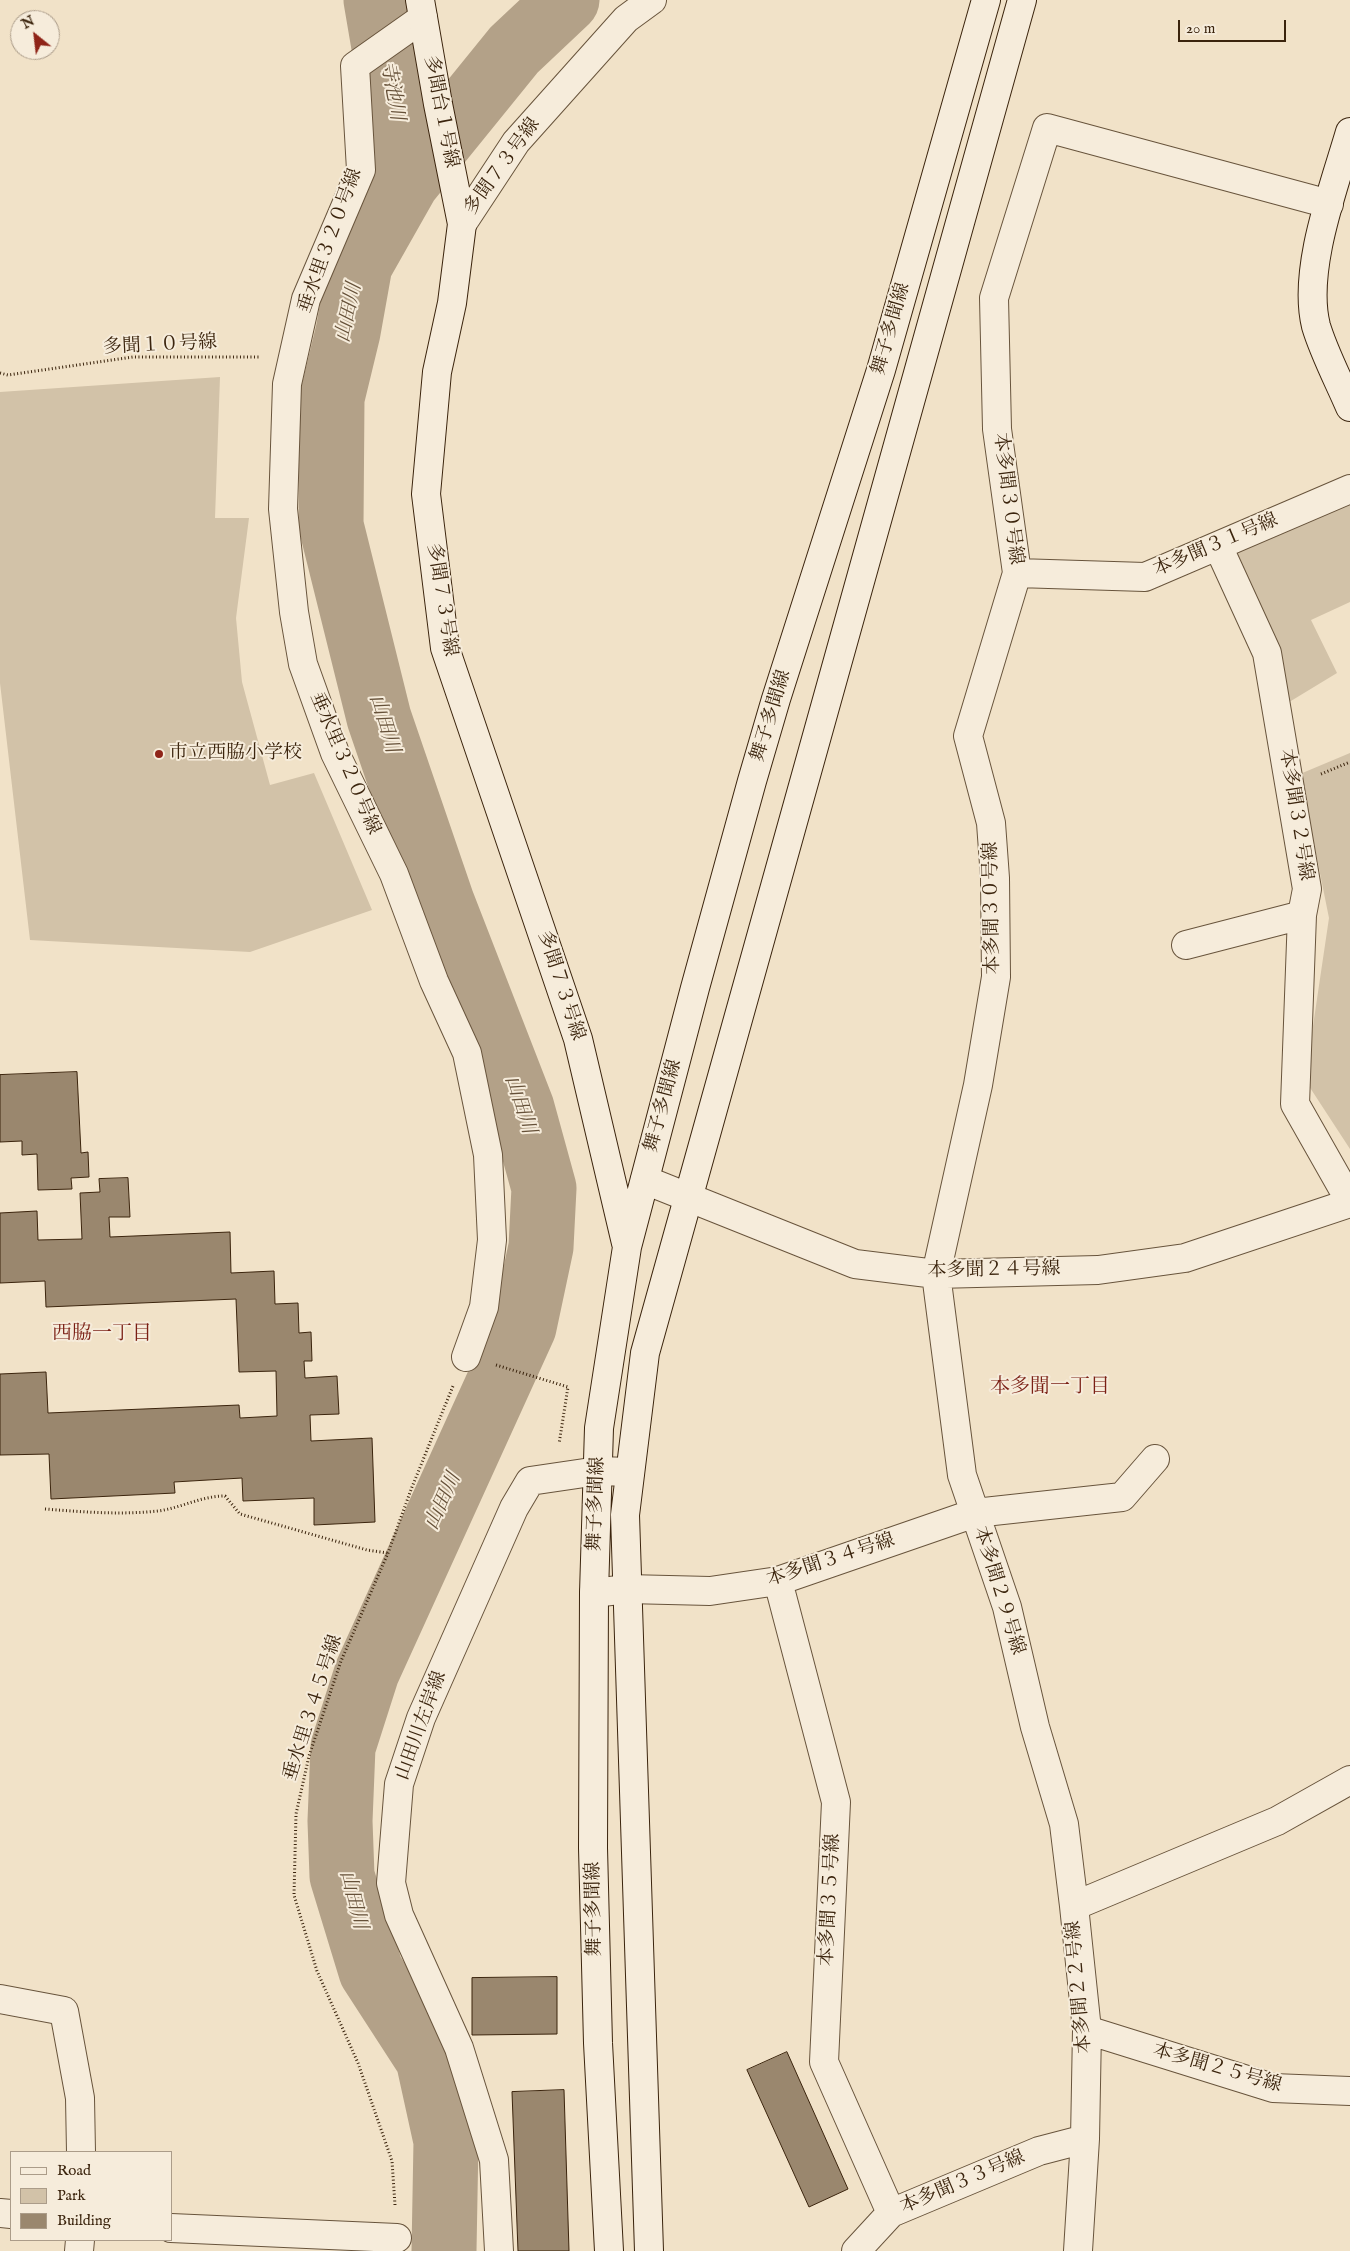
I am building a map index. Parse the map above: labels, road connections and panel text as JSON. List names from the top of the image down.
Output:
{
  "streets": {
    "street": [
      "多聞台１号線",
      "多聞７３号線",
      "垂水里３２０号線",
      "舞子多聞線",
      "本多聞３０号線",
      "本多聞３１号線",
      "本多聞３２号線",
      "本多聞２４号線",
      "本多聞３４号線",
      "本多聞２９号線",
      "山田川左岸線",
      "本多聞３５号線",
      "本多聞２２号線",
      "本多聞２５号線",
      "本多聞３３号線"
    ],
    "path": ["多聞１０号線", "垂水里３４５号線"]
  },
  "crossings": [
    ["多聞台１号線", "多聞７３号線"],
    ["多聞台１号線", "垂水里３２０号線"],
    ["多聞７３号線", "舞子多聞線"],
    ["垂水里３２０号線", "多聞１０号線"],
    ["垂水里３２０号線", "垂水里３４５号線"],
    ["舞子多聞線", "本多聞２４号線"],
    ["舞子多聞線", "本多聞３４号線"],
    ["舞子多聞線", "山田川左岸線"],
    ["本多聞３０号線", "本多聞３１号線"],
    ["本多聞３０号線", "本多聞２４号線"],
    ["本多聞３０号線", "本多聞２９号線"],
    ["本多聞３１号線", "本多聞３２号線"],
    ["本多聞３２号線", "本多聞２４号線"],
    ["本多聞２４号線", "本多聞２９号線"],
    ["本多聞３４号線", "本多聞２９号線"],
    ["本多聞３４号線", "本多聞３５号線"],
    ["本多聞２９号線", "本多聞２２号線"],
    ["本多聞３５号線", "本多聞３３号線"],
    ["本多聞２２号線", "本多聞２５号線"],
    ["本多聞２２号線", "本多聞３３号線"]
  ],
  "districts": ["西脇一丁目", "本多聞一丁目"],
  "water": ["寺池川", "山田川"],
  "places": ["市立西脇小学校"],
  "legend": ["Road", "Park", "Building"],
  "scale_bar": "20 m",
  "north": "top left"
}
